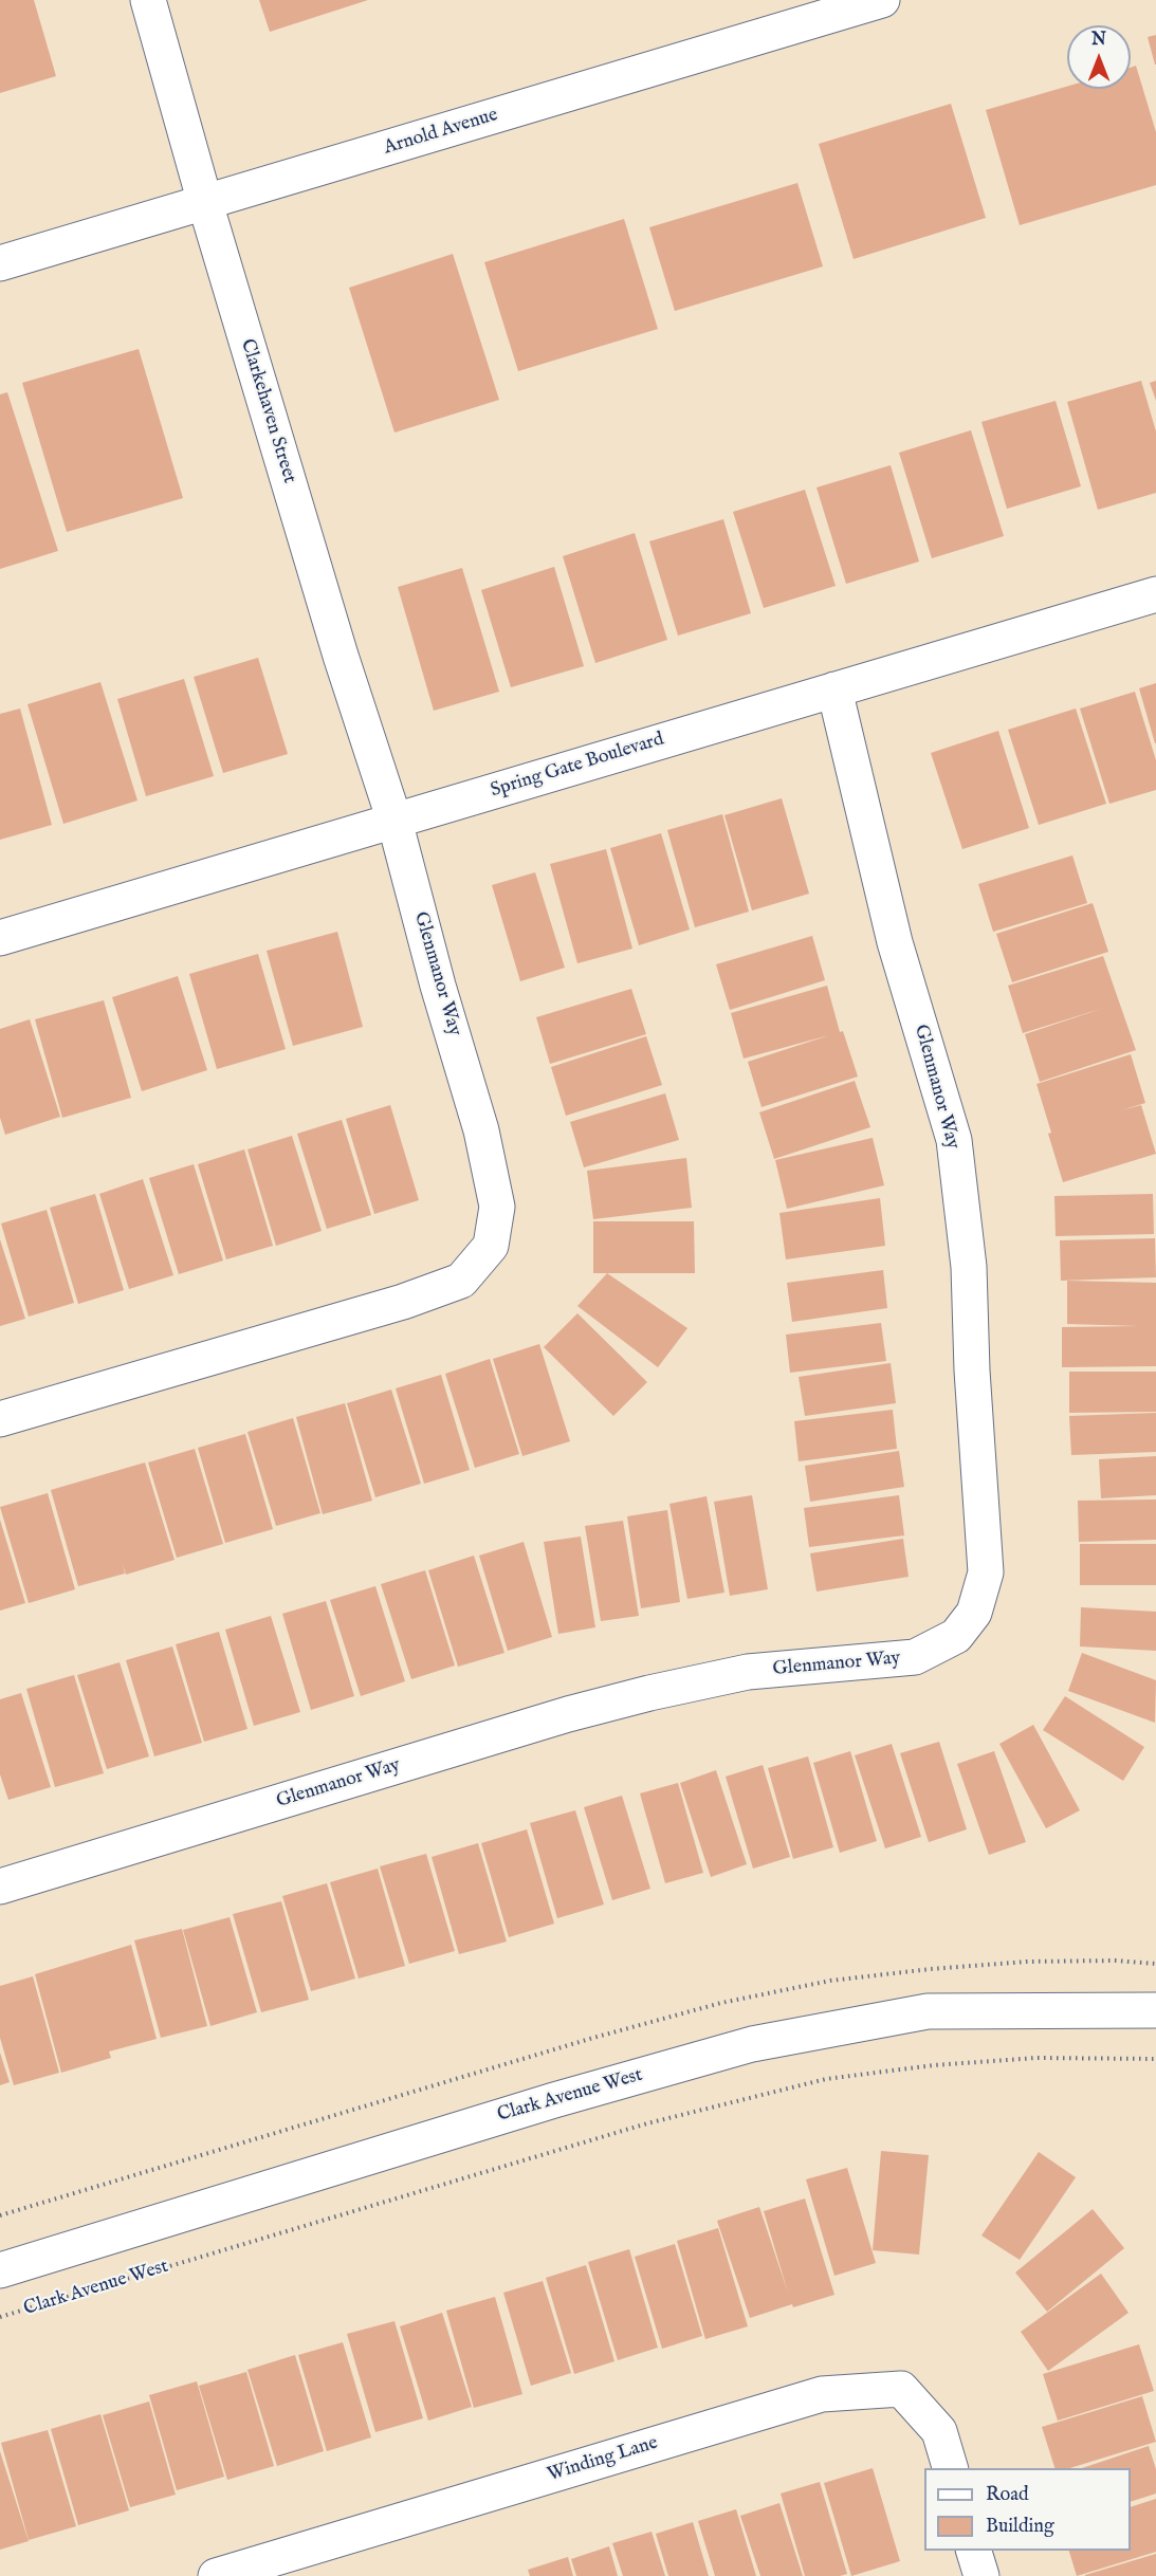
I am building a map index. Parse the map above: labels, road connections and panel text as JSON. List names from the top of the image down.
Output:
{
  "streets": {
    "street": [
      "Arnold Avenue",
      "Clarkehaven Street",
      "Spring Gate Boulevard",
      "Glenmanor Way",
      "Clark Avenue West",
      "Winding Lane"
    ]
  },
  "crossings": [
    ["Arnold Avenue", "Clarkehaven Street"],
    ["Clarkehaven Street", "Spring Gate Boulevard"],
    ["Clarkehaven Street", "Glenmanor Way"],
    ["Spring Gate Boulevard", "Glenmanor Way"]
  ],
  "legend": ["Road", "Building"],
  "north": "top"
}
